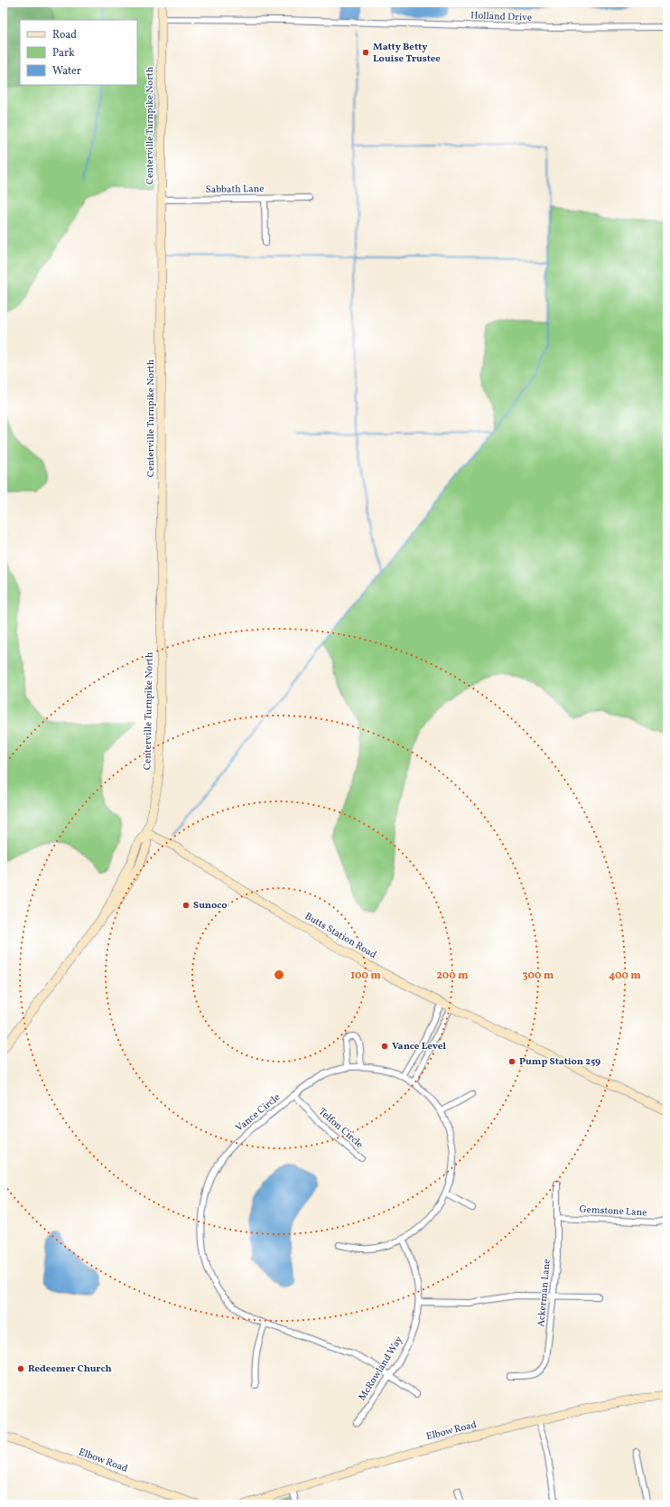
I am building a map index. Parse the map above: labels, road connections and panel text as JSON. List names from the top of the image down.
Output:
{
  "streets": {
    "main road": ["Centerville Turnpike North", "Butts Station Road", "Elbow Road"],
    "street": [
      "Holland Drive",
      "Sabbath Lane",
      "Vance Circle",
      "Telfon Circle",
      "Gemstone Lane",
      "Ackerman Lane",
      "McRowland Way"
    ]
  },
  "crossings": [
    ["Holland Drive", "Centerville Turnpike North"],
    ["Centerville Turnpike North", "Sabbath Lane"],
    ["Centerville Turnpike North", "Butts Station Road"],
    ["Vance Circle", "Telfon Circle"],
    ["Vance Circle", "McRowland Way"],
    ["Gemstone Lane", "Ackerman Lane"]
  ],
  "places": [
    "Matty Betty Louise Trustee",
    "Sunoco",
    "Vance Level",
    "Pump Station 259",
    "Redeemer Church"
  ],
  "legend": ["Road", "Park", "Water"],
  "rings": [
    "100 m",
    "200 m",
    "300 m",
    "400 m"
  ]
}
